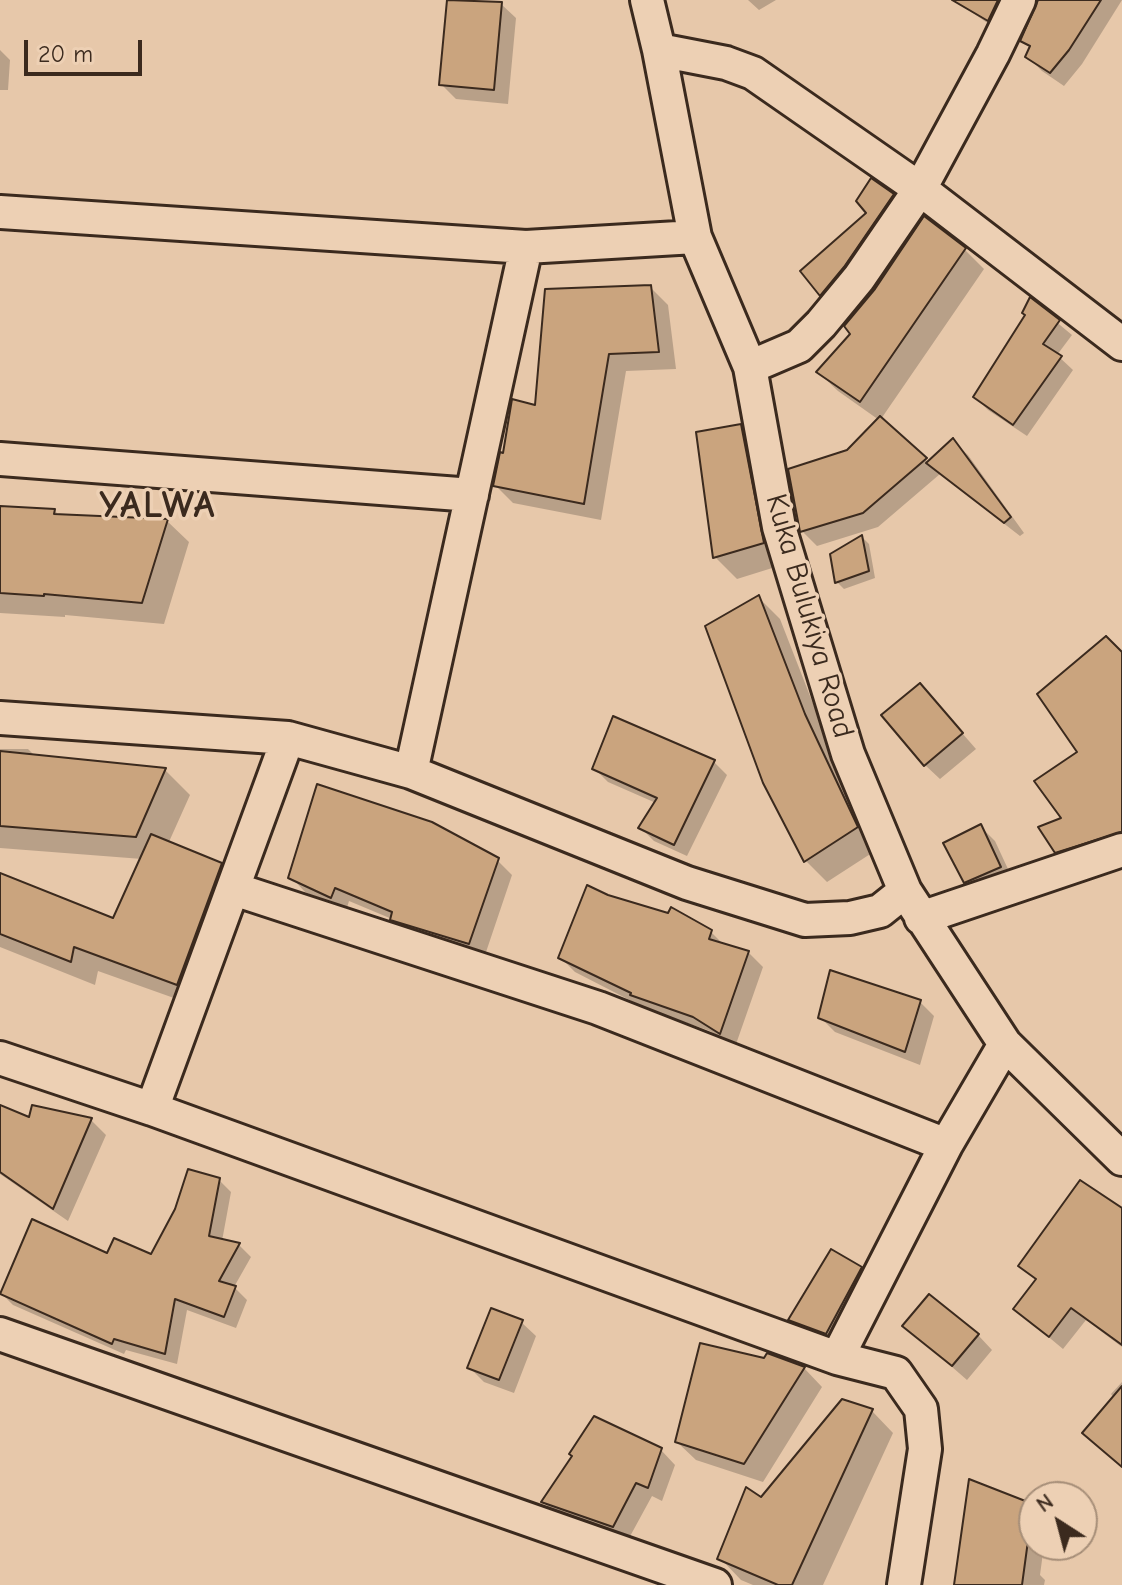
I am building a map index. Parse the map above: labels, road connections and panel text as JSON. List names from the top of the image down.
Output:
{
  "streets": {
    "street": ["Kuka Bulukiya Road"]
  },
  "districts": ["YALWA"],
  "scale_bar": "20 m",
  "north": "top left"
}
